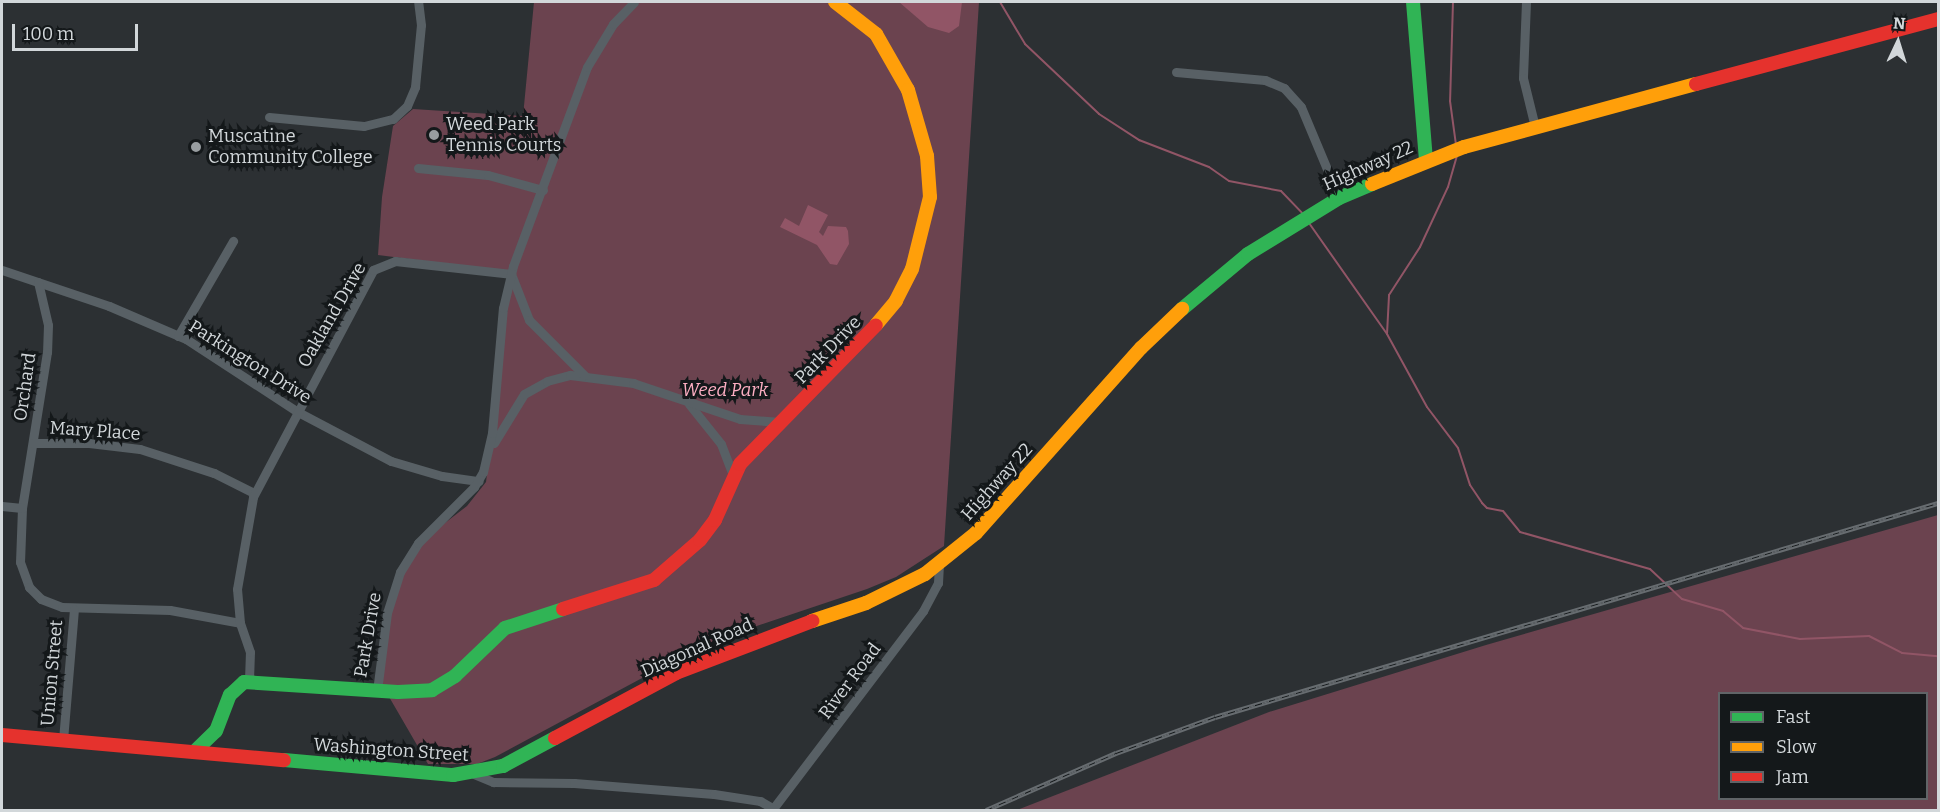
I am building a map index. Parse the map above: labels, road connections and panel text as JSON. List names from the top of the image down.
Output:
{
  "streets": {
    "main road": [
      "Highway 22",
      "Park Drive",
      "Diagonal Road",
      "Washington Street"
    ],
    "street": [
      "Oakland Drive",
      "Parkington Drive",
      "Orchard",
      "Mary Place",
      "Union Street",
      "River Road"
    ]
  },
  "crossings": [
    ["Highway 22", "Diagonal Road"],
    ["Highway 22", "River Road"],
    ["Oakland Drive", "Park Drive"],
    ["Oakland Drive", "Parkington Drive"],
    ["Oakland Drive", "Orchard"],
    ["Oakland Drive", "Mary Place"],
    ["Park Drive", "Parkington Drive"],
    ["Parkington Drive", "Orchard"],
    ["Orchard", "Mary Place"],
    ["Orchard", "Union Street"],
    ["Diagonal Road", "River Road"],
    ["Diagonal Road", "Washington Street"],
    ["Union Street", "Washington Street"],
    ["River Road", "Washington Street"]
  ],
  "parks": ["Weed Park"],
  "places": ["Weed Park Tennis Courts", "Muscatine Community College"],
  "legend": ["Fast", "Slow", "Jam"],
  "scale_bar": "100 m",
  "north": "top"
}
